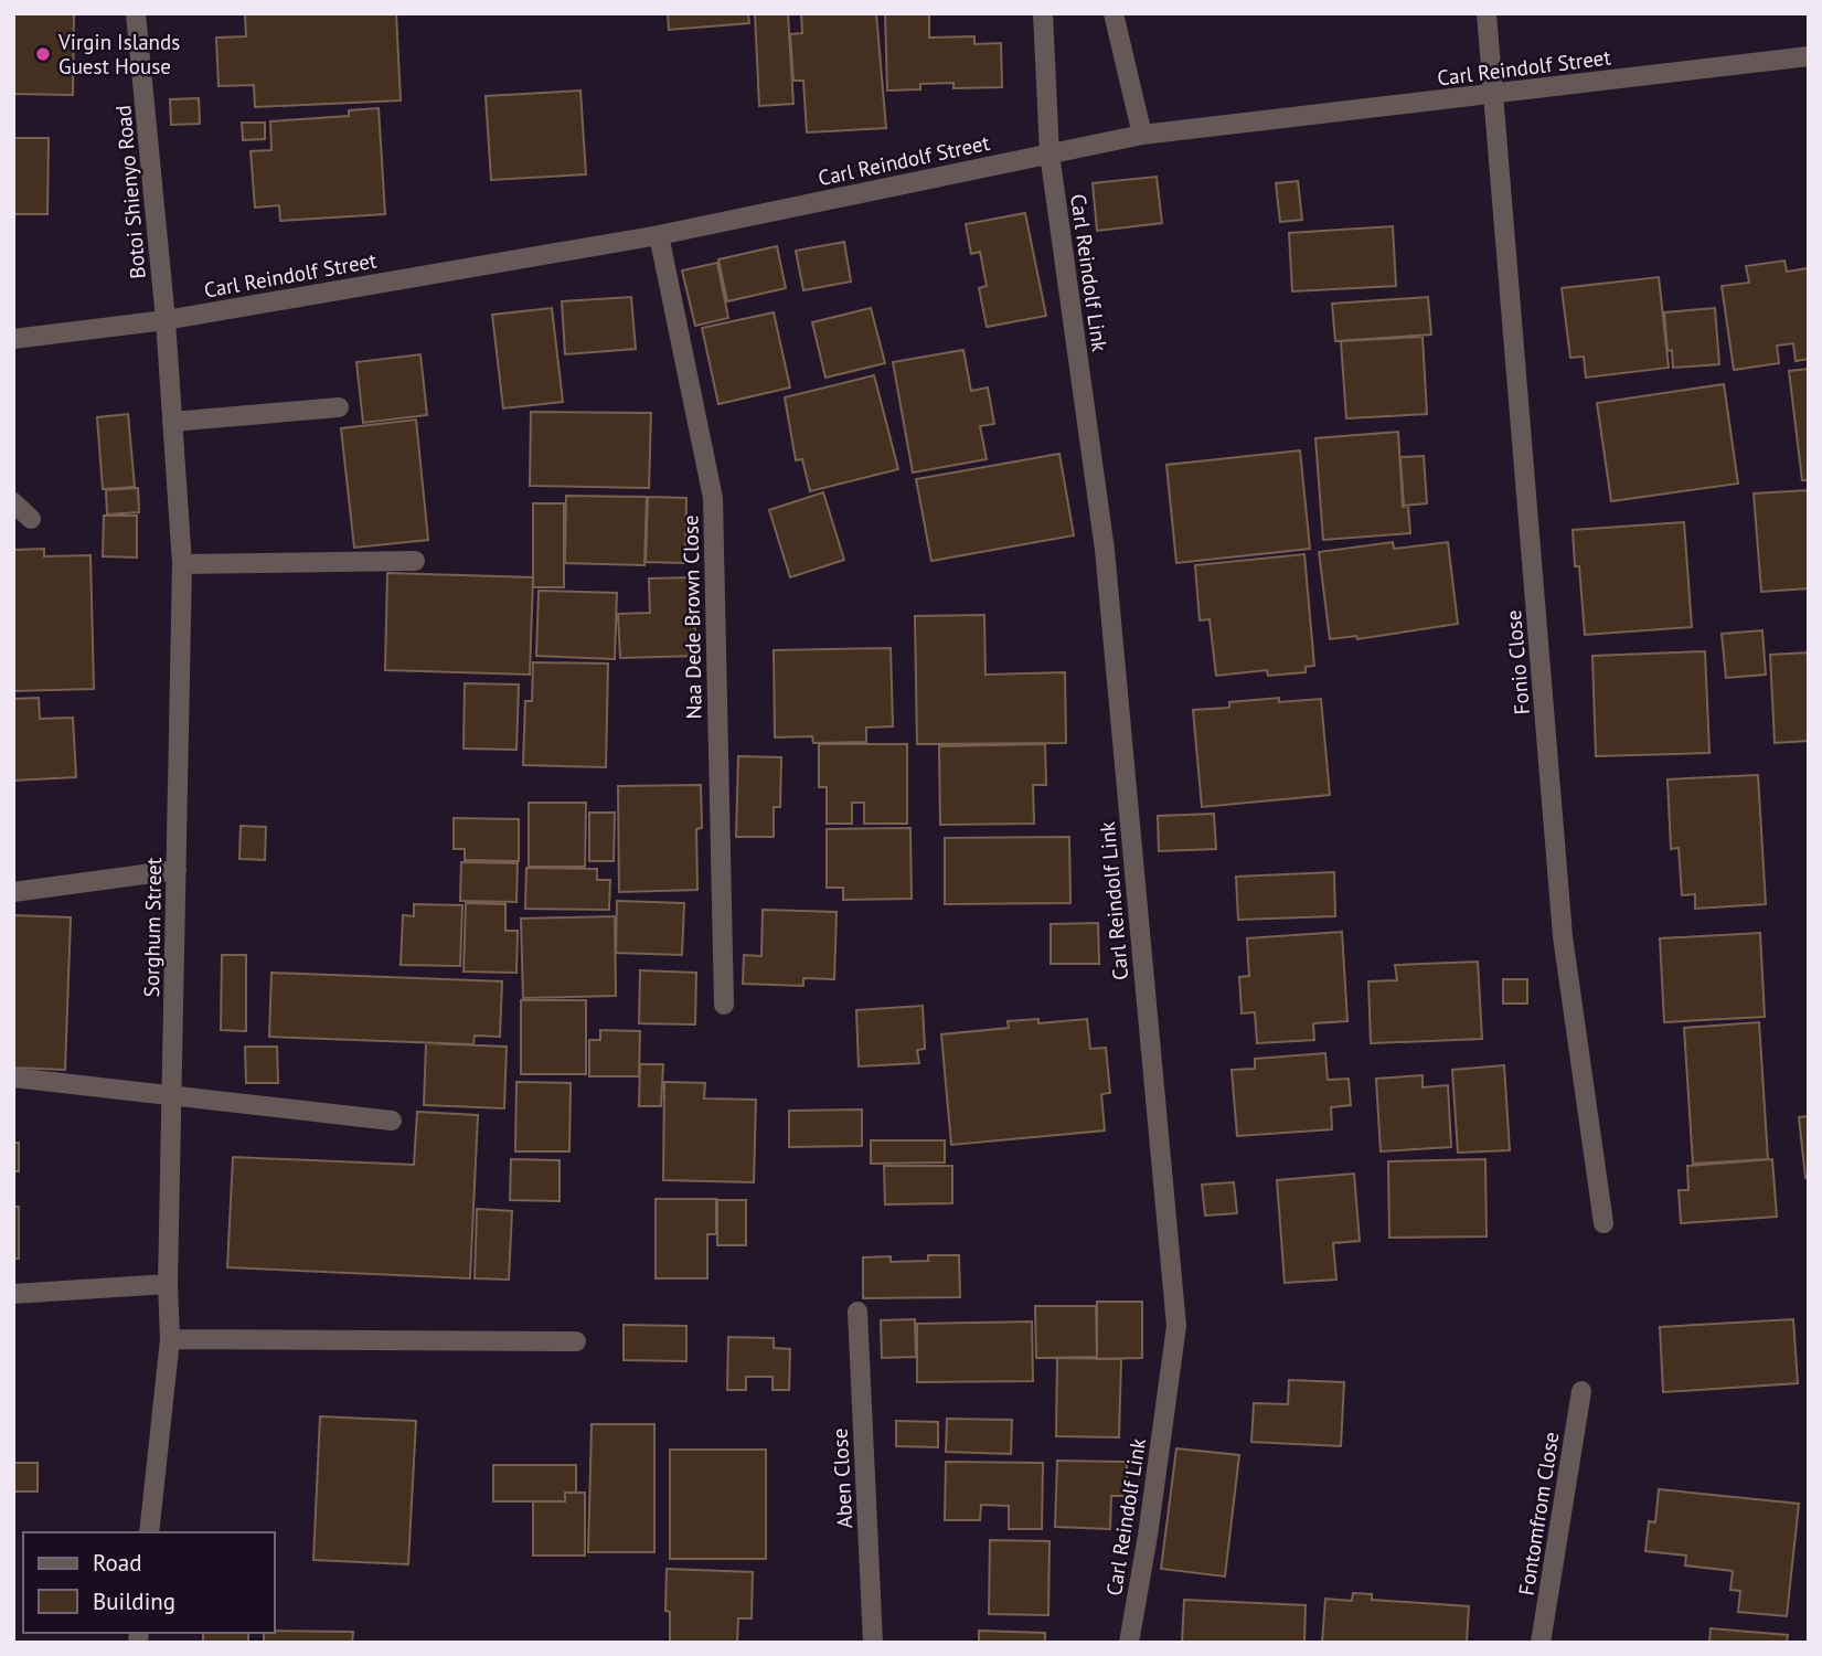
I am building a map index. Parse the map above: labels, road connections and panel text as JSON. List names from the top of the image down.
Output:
{
  "streets": {
    "street": [
      "Carl Reindolf Street",
      "Botoi Shienyo Road",
      "Carl Reindolf Link",
      "Naa Dede Brown Close",
      "Fonio Close",
      "Sorghum Street",
      "Aben Close",
      "Fontomfrom Close"
    ]
  },
  "crossings": [
    ["Carl Reindolf Street", "Botoi Shienyo Road"],
    ["Carl Reindolf Street", "Carl Reindolf Link"],
    ["Carl Reindolf Street", "Naa Dede Brown Close"],
    ["Carl Reindolf Street", "Fonio Close"],
    ["Carl Reindolf Street", "Sorghum Street"],
    ["Botoi Shienyo Road", "Sorghum Street"]
  ],
  "places": ["Virgin Islands Guest House"],
  "legend": ["Road", "Building"]
}
